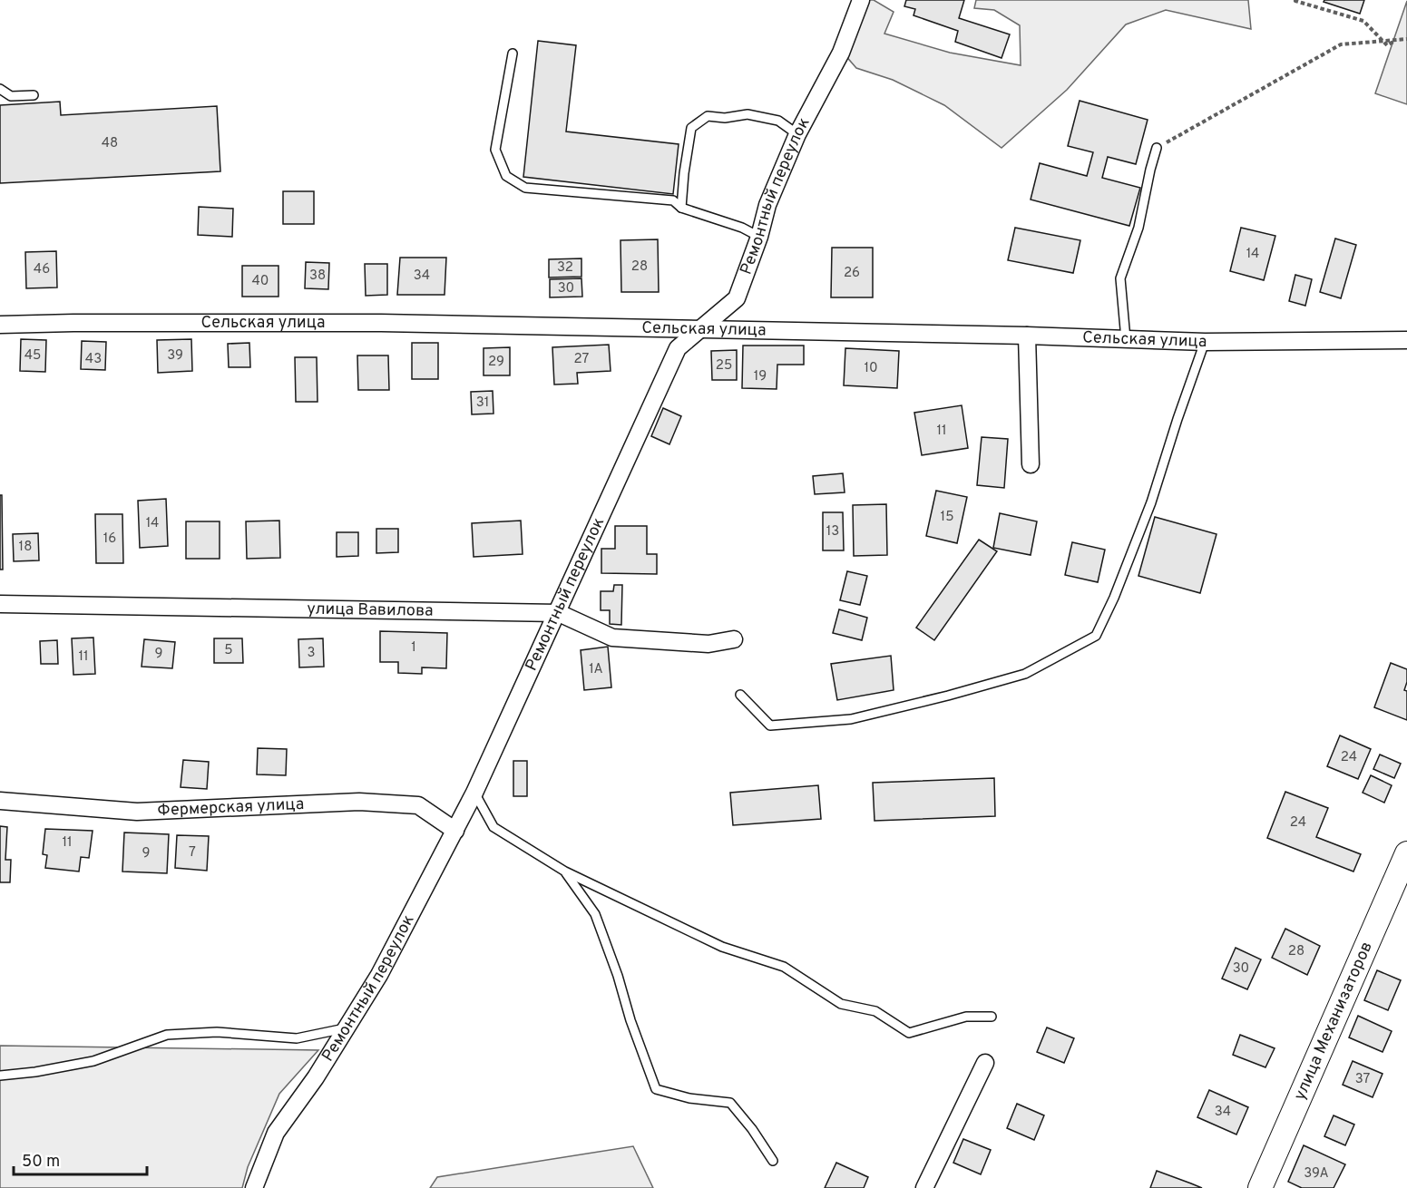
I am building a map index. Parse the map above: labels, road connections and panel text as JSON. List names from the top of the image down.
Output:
{
  "streets": {
    "street": [
      "Ремонтный переулок",
      "Сельская улица",
      "улица Вавилова",
      "Фермерская улица",
      "улица Механизаторов"
    ]
  },
  "crossings": [
    ["Ремонтный переулок", "Сельская улица"],
    ["Ремонтный переулок", "улица Вавилова"],
    ["Ремонтный переулок", "Фермерская улица"]
  ],
  "house_numbers": [
    "48",
    "14",
    "28",
    "32",
    "46",
    "26",
    "38",
    "34",
    "40",
    "30",
    "45",
    "39",
    "43",
    "27",
    "29",
    "25",
    "10",
    "19",
    "31",
    "11",
    "15",
    "14",
    "13",
    "16",
    "18",
    "1",
    "5",
    "3",
    "9",
    "11",
    "1А",
    "24",
    "24",
    "11",
    "7",
    "9",
    "28",
    "30",
    "37",
    "34",
    "39А"
  ],
  "scale_bar": "50 m"
}
